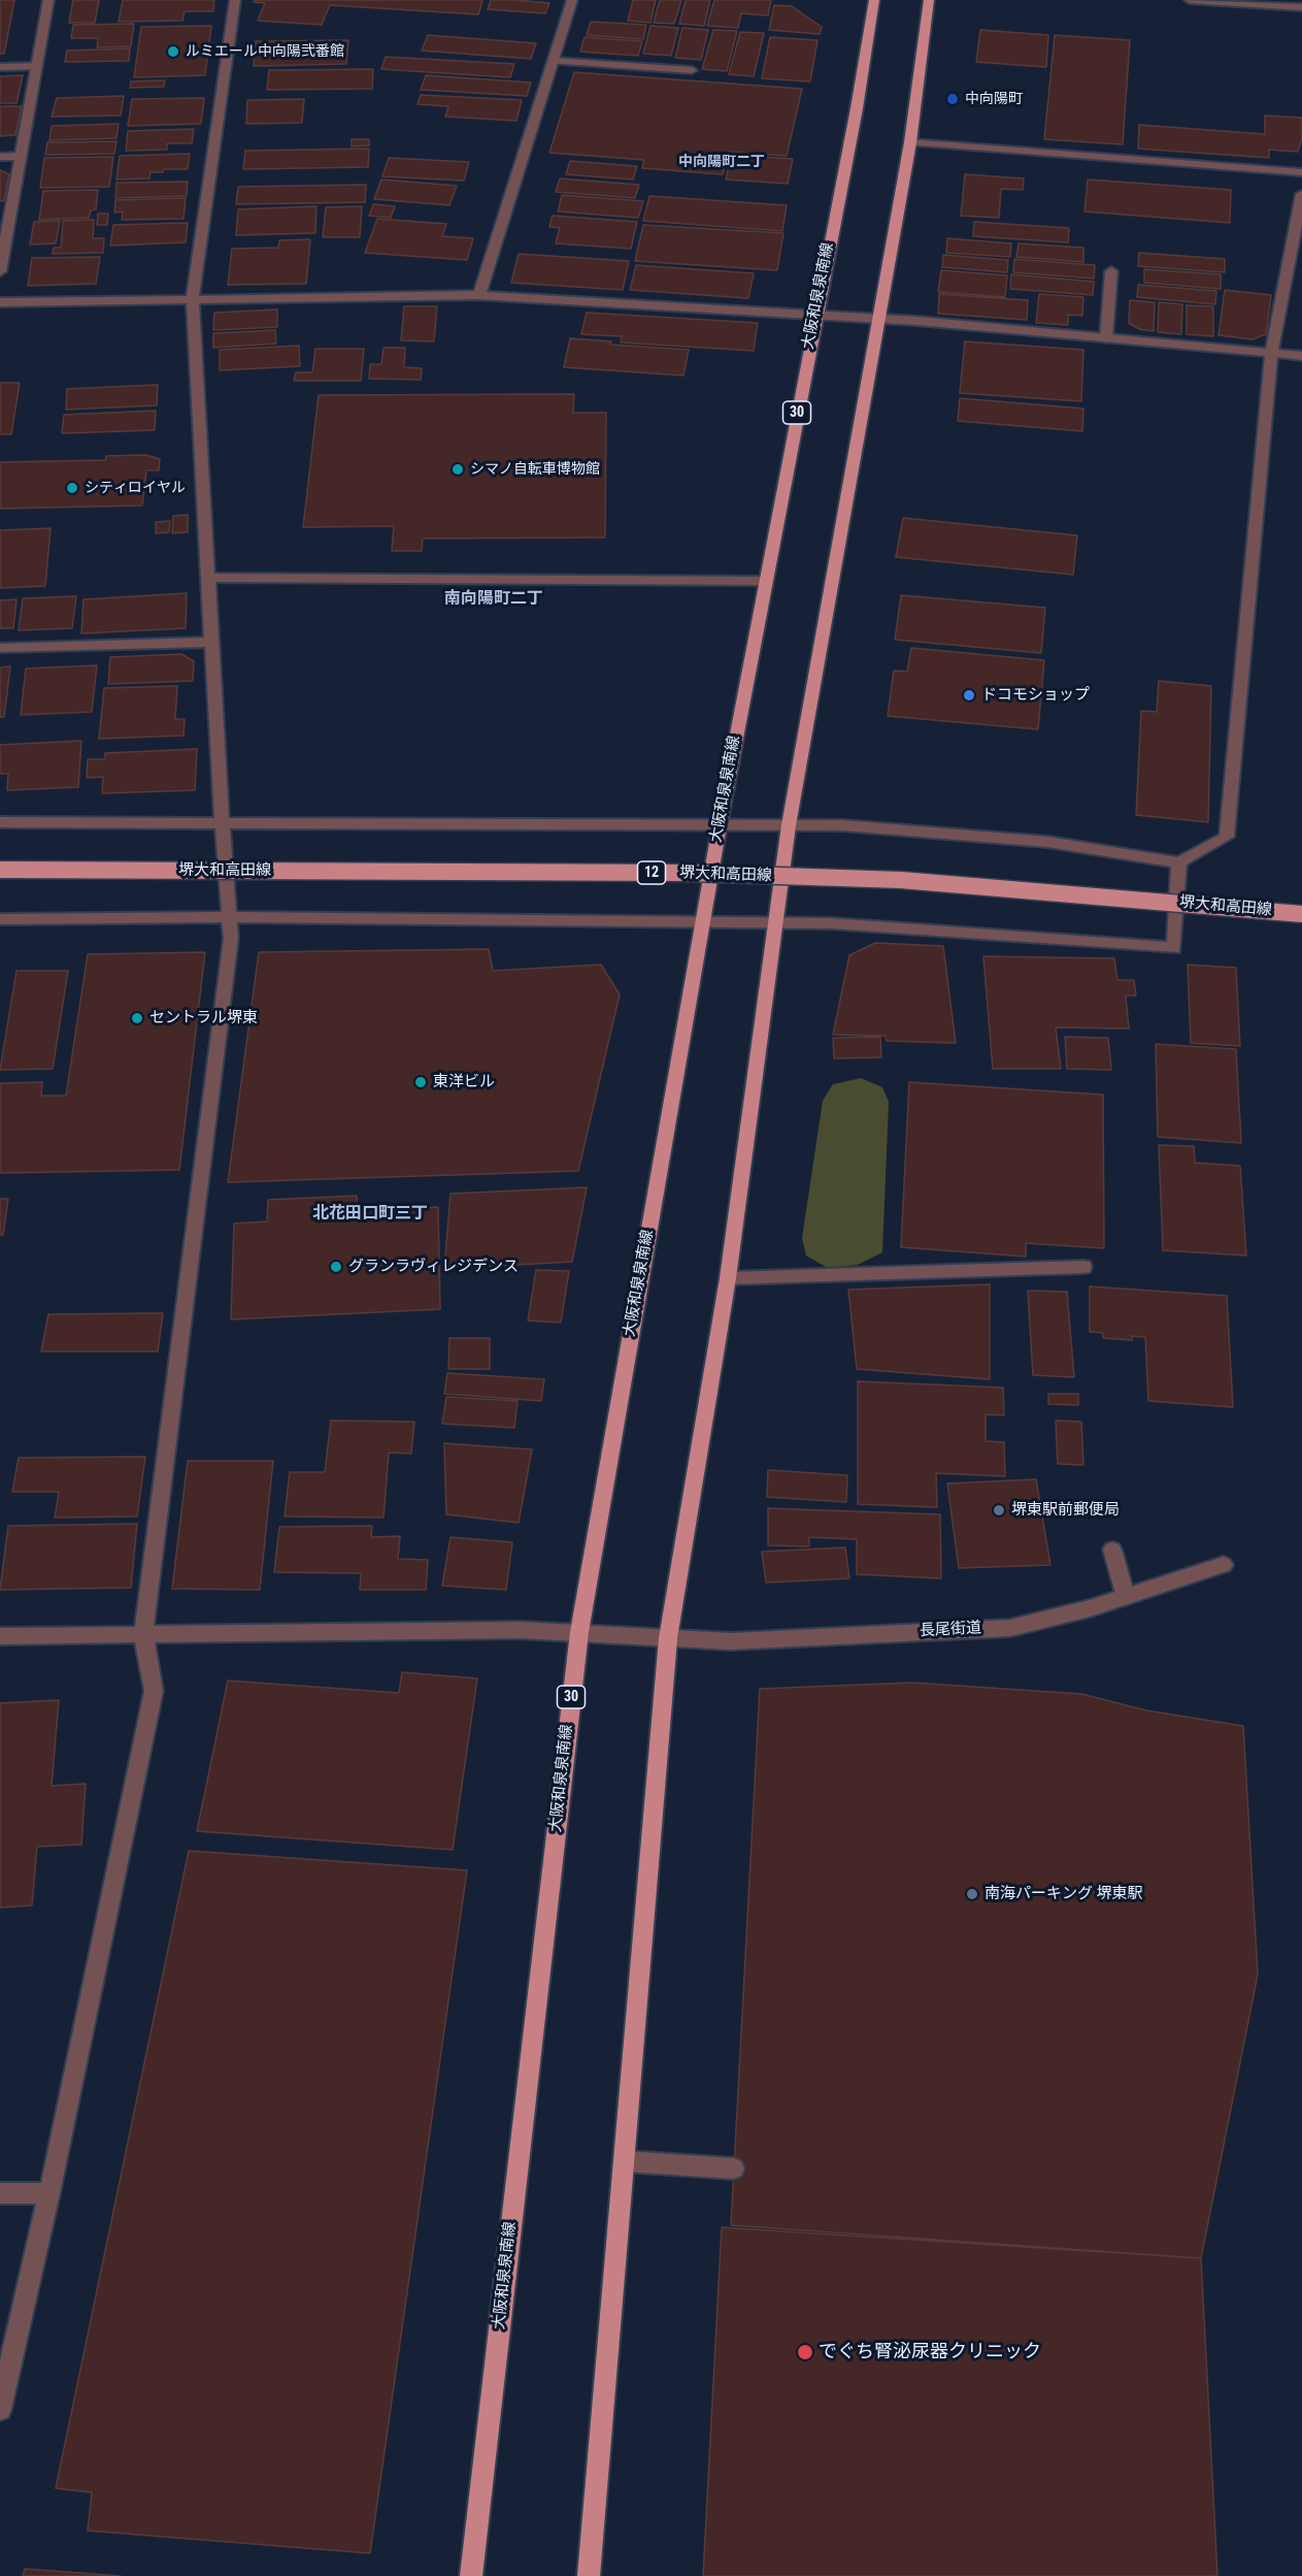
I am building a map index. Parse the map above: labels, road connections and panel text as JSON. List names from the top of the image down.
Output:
{
  "streets": {
    "main road": [
      "大阪和泉泉南線",
      "30",
      "堺大和高田線",
      "12"
    ],
    "street": ["長尾街道"]
  },
  "crossings": [
    ["大阪和泉泉南線", "長尾街道"]
  ],
  "districts": ["中向陽町二丁", "南向陽町二丁", "北花田口町三丁"],
  "places": [
    "ルミエール中向陽弐番館",
    "中向陽町",
    "シマノ自転車博物館",
    "シティロイヤル",
    "ドコモショップ",
    "セントラル堺東",
    "東洋ビル",
    "グランラヴィレジデンス",
    "堺東駅前郵便局",
    "南海パーキング 堺東駅",
    "でぐち腎泌尿器クリニック"
  ]
}
